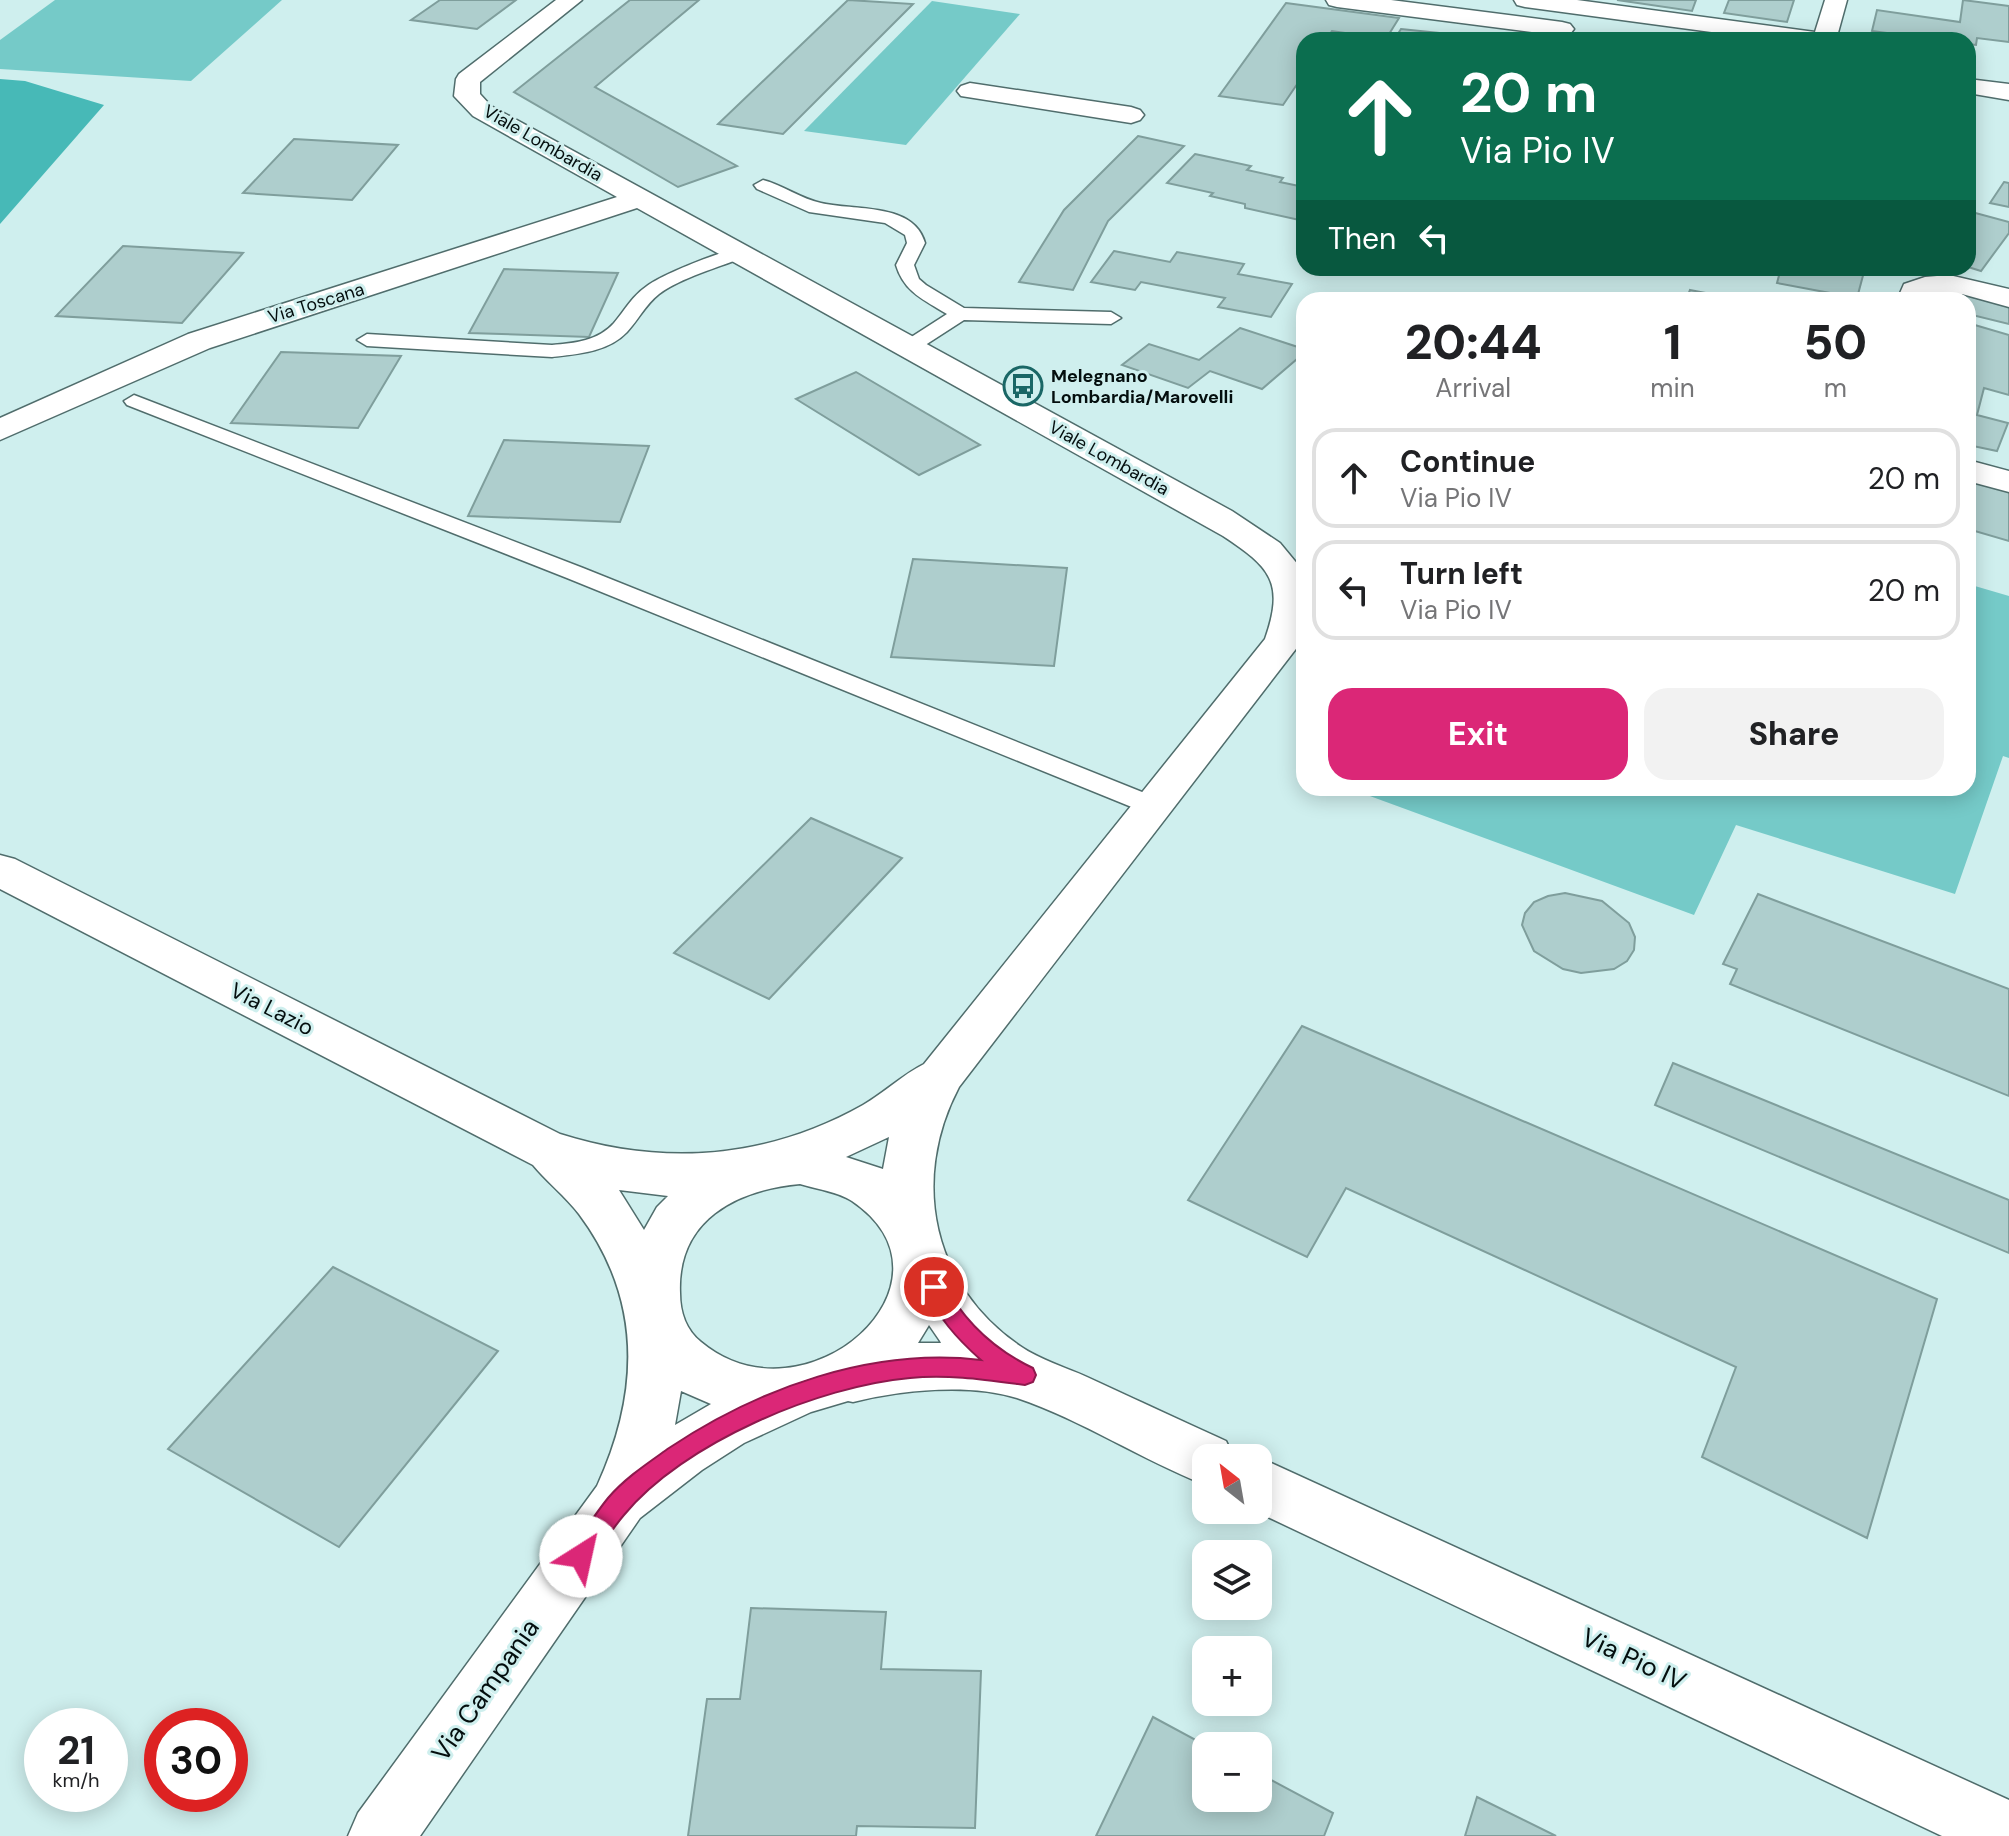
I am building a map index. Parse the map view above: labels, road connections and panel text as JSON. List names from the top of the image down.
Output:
{
  "streets": {
    "street": [
      "Viale Lombardia",
      "Via Toscana",
      "Via Lazio",
      "Via Pio IV",
      "Via Campania"
    ]
  },
  "crossings": [
    ["Viale Lombardia", "Via Toscana"],
    ["Viale Lombardia", "Via Lazio"],
    ["Viale Lombardia", "Via Campania"],
    ["Via Lazio", "Via Campania"]
  ],
  "places": {
    "bus stop": ["Melegnano Lombardia/Marovelli"]
  },
  "north": "top left",
  "page": {
    "turn": ["20 m", "Via Pio IV"],
    "then": "Then",
    "eta": [
      "20:44",
      "Arrival",
      "1",
      "min",
      "50",
      "m"
    ],
    "list": [
      {
        "name": "Continue",
        "note": "Via Pio IV",
        "value": "20 m"
      },
      {
        "name": "Turn left",
        "note": "Via Pio IV",
        "value": "20 m"
      }
    ],
    "buttons": ["Exit", "Share"],
    "map_buttons": ["+", "−"],
    "speed": "21 km/h",
    "limit": "30"
  }
}
